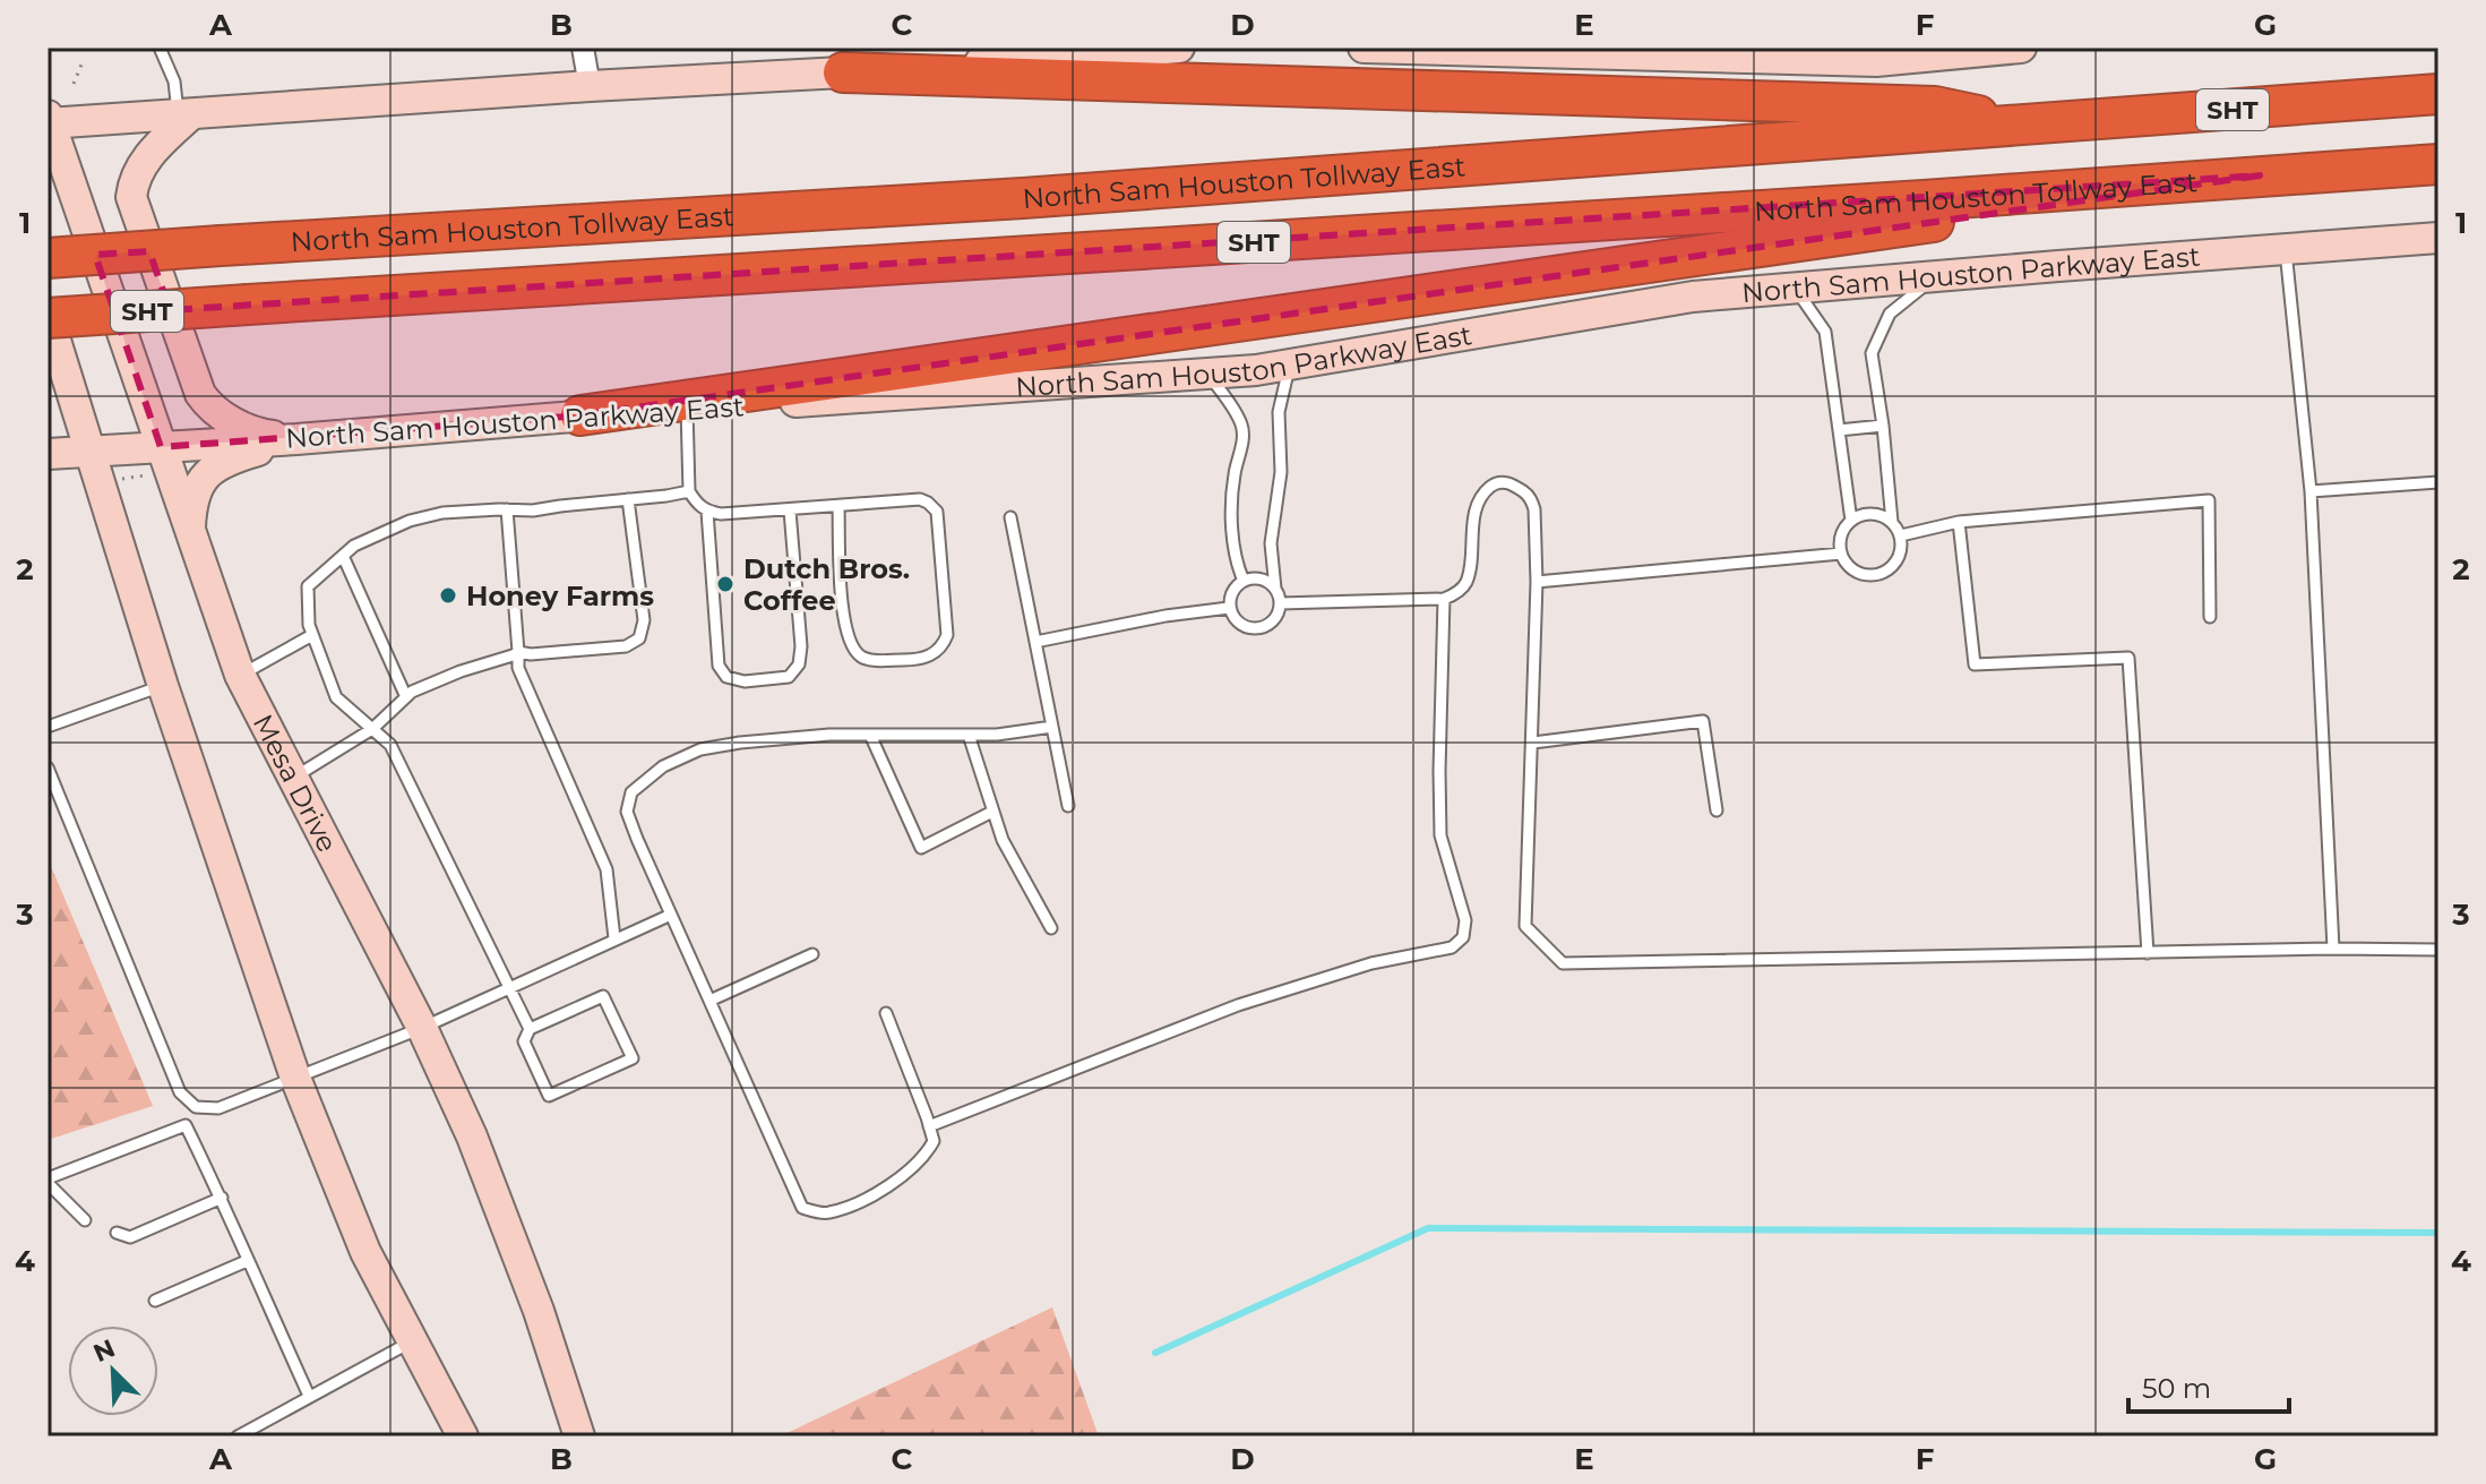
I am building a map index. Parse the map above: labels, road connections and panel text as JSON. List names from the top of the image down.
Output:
{
  "streets": {
    "highway": ["SHT", "North Sam Houston Tollway East"],
    "main road": ["North Sam Houston Parkway East", "Mesa Drive"]
  },
  "crossings": [
    ["North Sam Houston Parkway East", "Mesa Drive"]
  ],
  "places": ["Dutch Bros. Coffee", "Honey Farms"],
  "scale_bar": "50 m",
  "north": "top left",
  "grid": {
    "columns": [
      "A",
      "B",
      "C",
      "D",
      "E",
      "F",
      "G"
    ],
    "rows": [
      "1",
      "2",
      "3",
      "4"
    ]
  }
}
